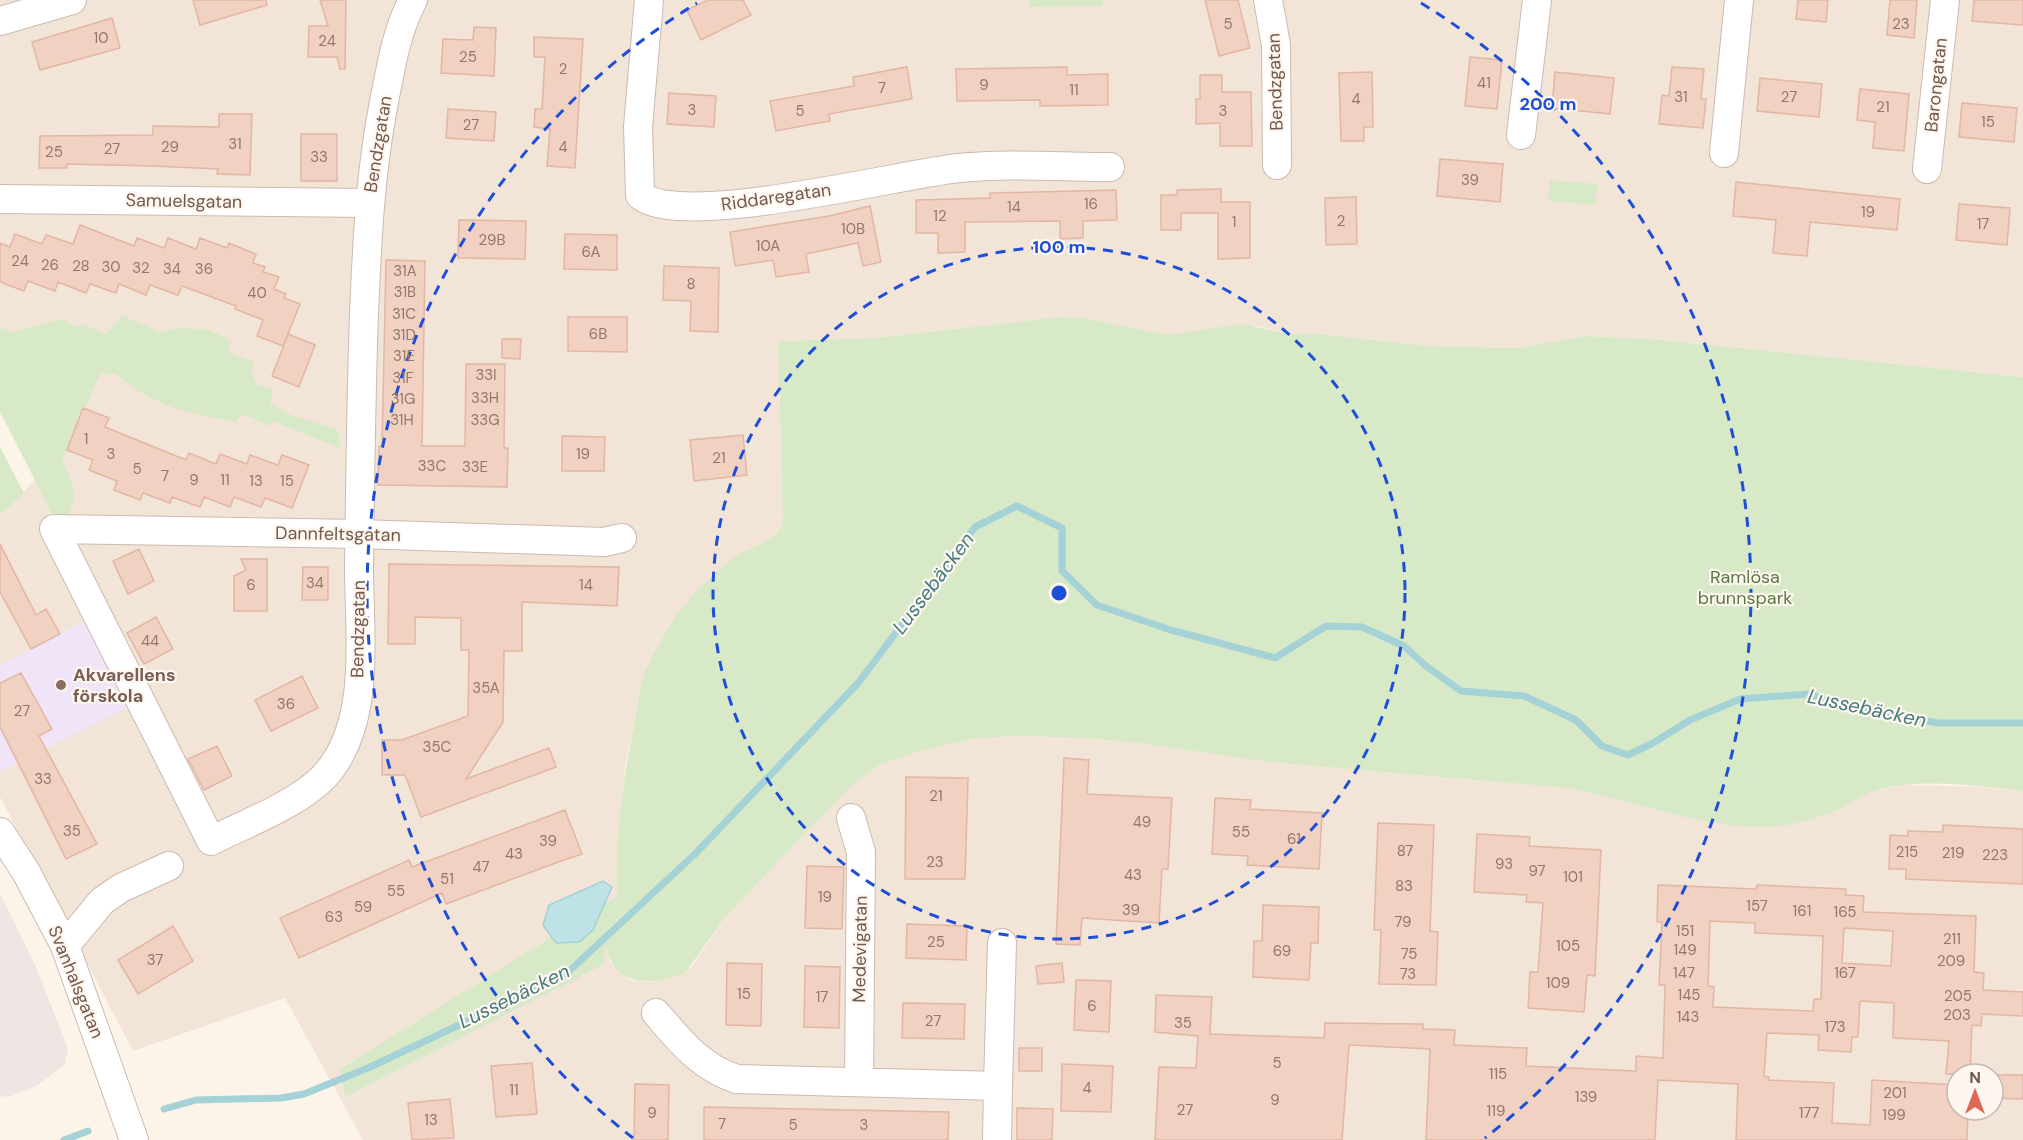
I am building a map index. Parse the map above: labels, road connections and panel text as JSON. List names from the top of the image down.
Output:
{
  "streets": {
    "street": [
      "Bendzgatan",
      "Barongatan",
      "Riddaregatan",
      "Samuelsgatan",
      "Dannfeltsgatan",
      "Medevigatan",
      "Svanhalsgatan"
    ]
  },
  "crossings": [
    ["Bendzgatan", "Samuelsgatan"],
    ["Bendzgatan", "Dannfeltsgatan"]
  ],
  "water": ["Lussebäcken"],
  "parks": ["Ramlösa brunnspark"],
  "places": ["Akvarellens förskola"],
  "house_numbers": [
    "5",
    "23",
    "10",
    "24",
    "25",
    "2",
    "41",
    "9",
    "7",
    "11",
    "31",
    "27",
    "4",
    "21",
    "3",
    "5",
    "3",
    "15",
    "27",
    "31",
    "29",
    "4",
    "27",
    "25",
    "33",
    "39",
    "16",
    "14",
    "19",
    "12",
    "2",
    "1",
    "17",
    "10B",
    "29B",
    "10A",
    "6A",
    "24",
    "26",
    "28",
    "30",
    "32",
    "34",
    "36",
    "31A",
    "8",
    "31B",
    "40",
    "31C",
    "6B",
    "31D",
    "31E",
    "33I",
    "31F",
    "33H",
    "31G",
    "31H",
    "33G",
    "1",
    "3",
    "19",
    "21",
    "33C",
    "33E",
    "5",
    "7",
    "9",
    "11",
    "13",
    "15",
    "34",
    "6",
    "14",
    "44",
    "35A",
    "36",
    "27",
    "35C",
    "33",
    "21",
    "49",
    "35",
    "55",
    "61",
    "39",
    "87",
    "215",
    "219",
    "43",
    "223",
    "23",
    "93",
    "47",
    "97",
    "43",
    "101",
    "51",
    "83",
    "55",
    "19",
    "157",
    "59",
    "39",
    "161",
    "165",
    "63",
    "79",
    "151",
    "211",
    "25",
    "105",
    "149",
    "69",
    "75",
    "37",
    "209",
    "147",
    "167",
    "73",
    "109",
    "15",
    "145",
    "205",
    "17",
    "6",
    "203",
    "143",
    "27",
    "35",
    "173",
    "5",
    "115",
    "4",
    "11",
    "201",
    "139",
    "9",
    "27",
    "119",
    "9",
    "177",
    "199",
    "13",
    "7",
    "5",
    "3"
  ],
  "north": "top",
  "rings": ["200 m", "100 m"]
}
